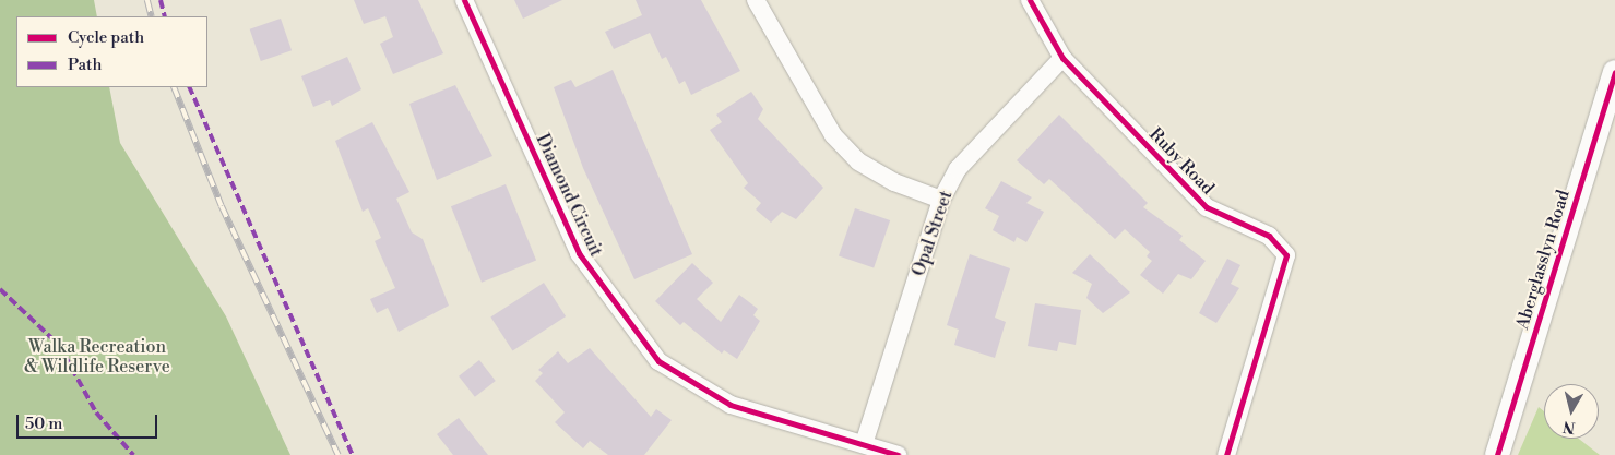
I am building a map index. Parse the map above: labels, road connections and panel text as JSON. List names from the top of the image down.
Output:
{
  "streets": {
    "main road": ["Aberglasslyn Road"],
    "street": ["Ruby Road", "Diamond Circuit", "Opal Street"]
  },
  "crossings": [
    ["Ruby Road", "Opal Street"],
    ["Diamond Circuit", "Opal Street"]
  ],
  "parks": ["Walka Recreation & Wildlife Reserve"],
  "legend": ["Cycle path", "Path"],
  "scale_bar": "50 m",
  "north": "bottom"
}
